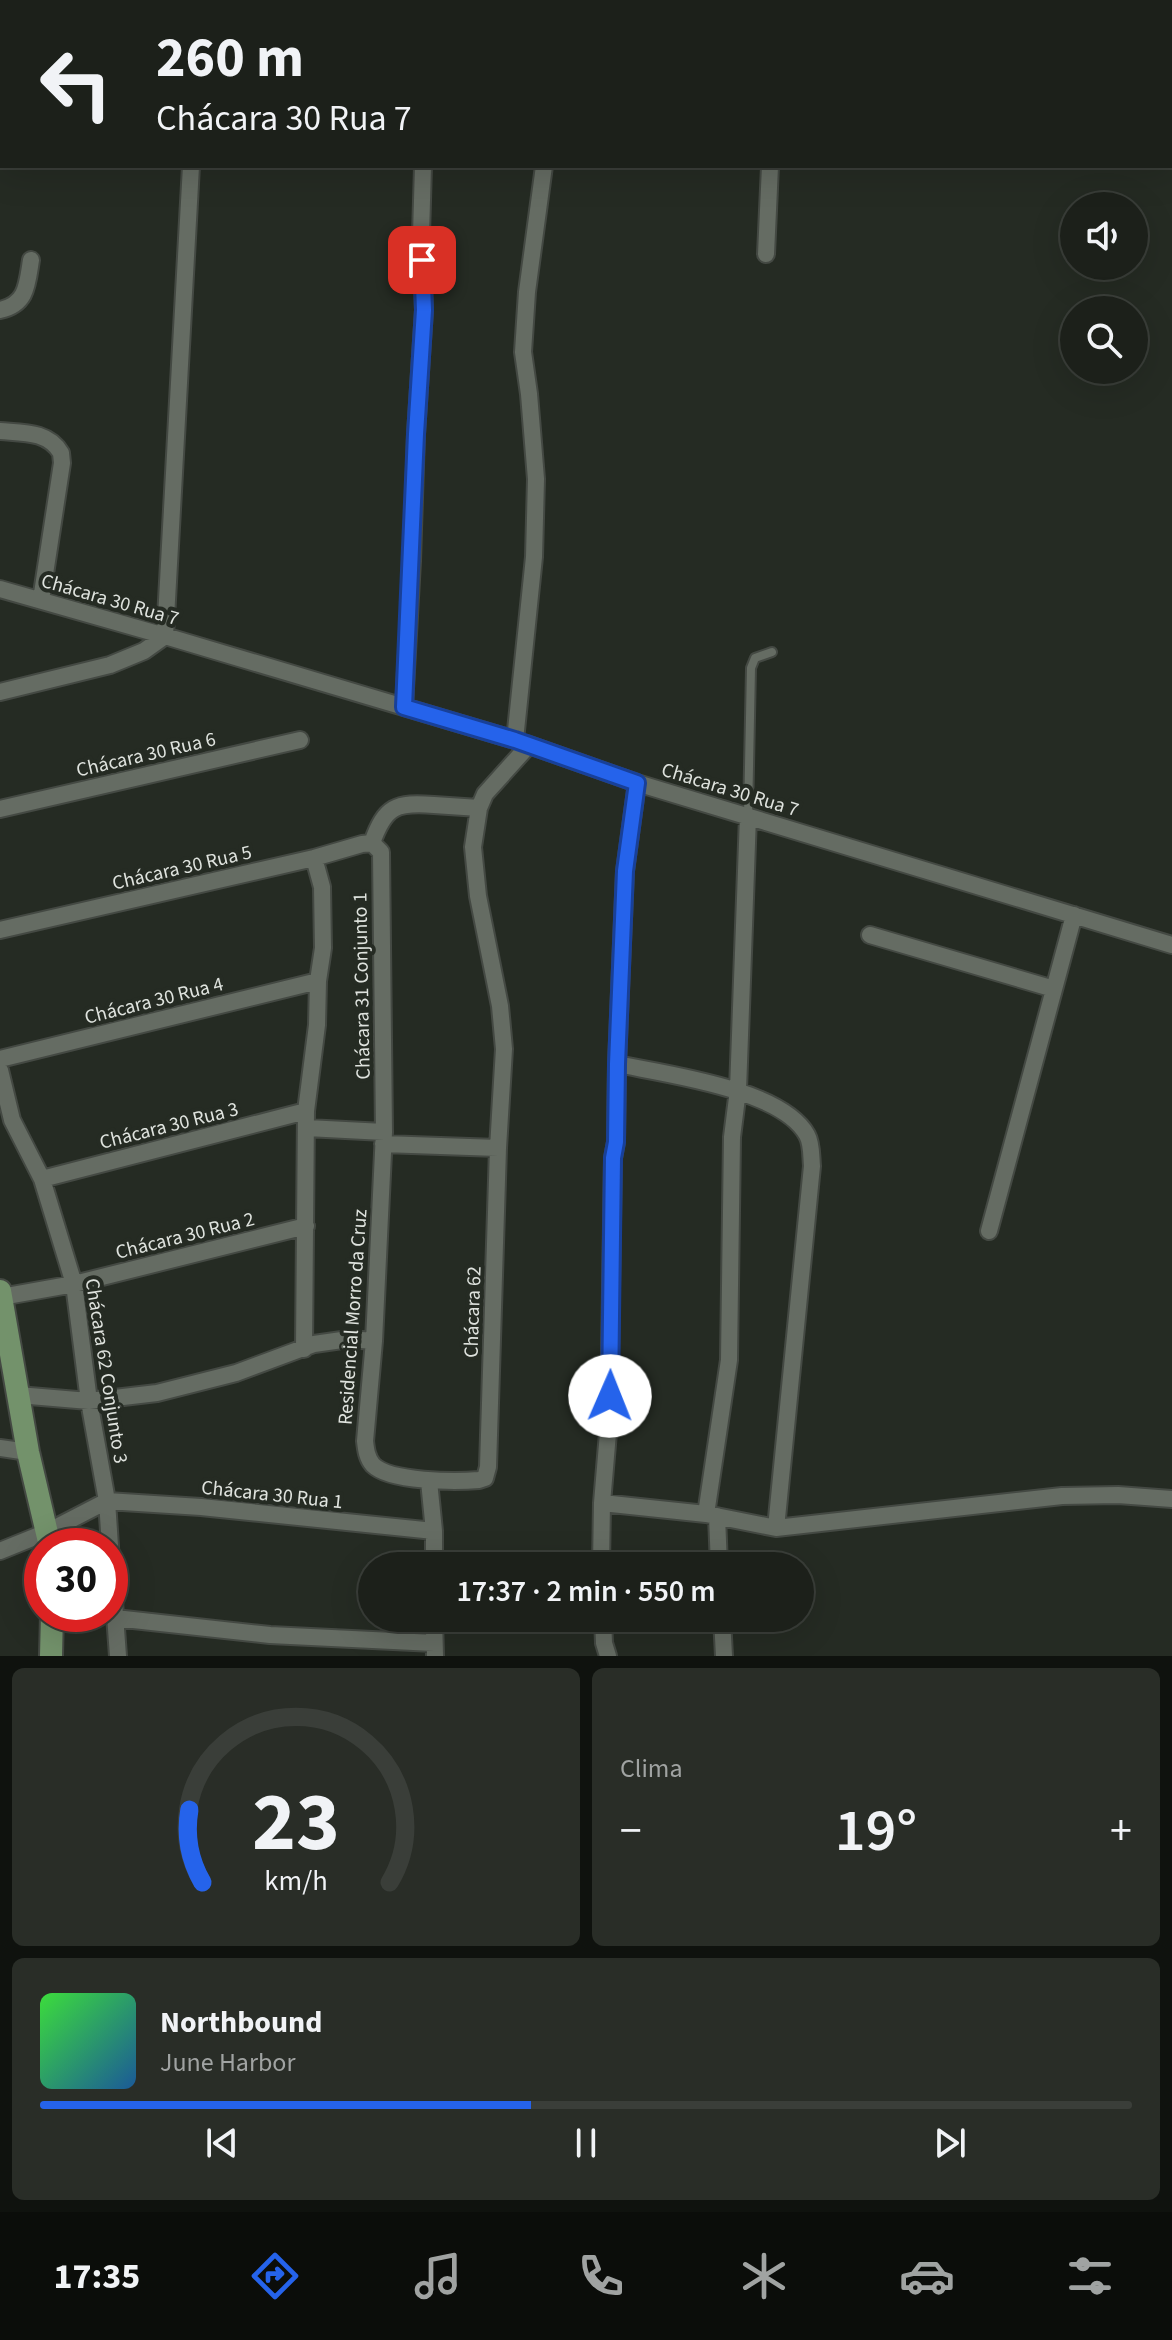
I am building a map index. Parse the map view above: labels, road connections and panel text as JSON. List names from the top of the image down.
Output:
{
  "streets": {
    "street": [
      "Chácara 30 Rua 7",
      "Chácara 30 Rua 6",
      "Chácara 30 Rua 5",
      "Chácara 31 Conjunto 1",
      "Chácara 30 Rua 4",
      "Chácara 30 Rua 3",
      "Chácara 30 Rua 2",
      "Chácara 62",
      "Residencial Morro da Cruz",
      "Chácara 62 Conjunto 3",
      "Chácara 30 Rua 1"
    ]
  },
  "crossings": [
    ["Chácara 30 Rua 5", "Chácara 31 Conjunto 1"],
    ["Chácara 31 Conjunto 1", "Residencial Morro da Cruz"],
    ["Chácara 30 Rua 3", "Chácara 62 Conjunto 3"],
    ["Chácara 30 Rua 2", "Chácara 62 Conjunto 3"],
    ["Chácara 62", "Residencial Morro da Cruz"],
    ["Chácara 62 Conjunto 3", "Chácara 30 Rua 1"]
  ],
  "page": {
    "turn": ["260 m", "Chácara 30 Rua 7"],
    "limit": "30",
    "trip": "17:37 · 2 min · 550 m",
    "tile": "Clima",
    "heat": ["−", "19°", "+"],
    "song": ["Northbound", "June Harbor"],
    "tabs": "17:35",
    "gauge": ["23", "km/h"]
  }
}
